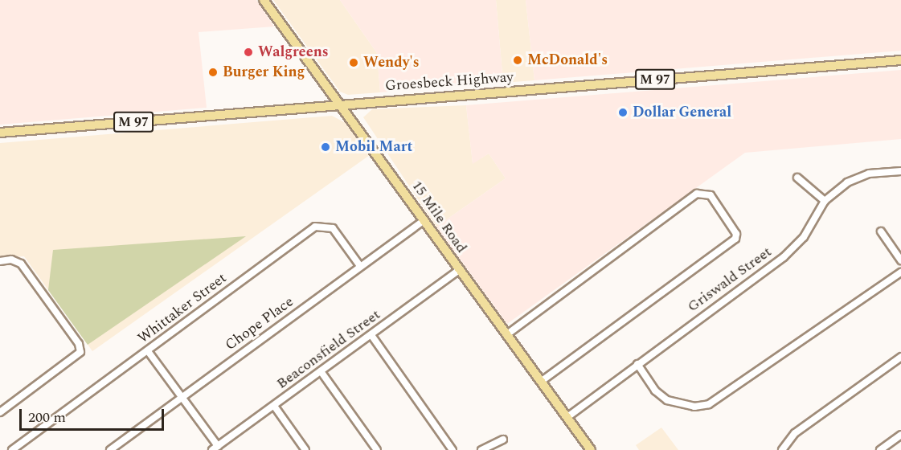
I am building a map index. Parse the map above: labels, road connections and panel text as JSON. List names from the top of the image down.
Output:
{
  "streets": {
    "main road": ["M 97", "Groesbeck Highway", "15 Mile Road"],
    "street": [
      "Griswald Street",
      "Whittaker Street",
      "Chope Place",
      "Beaconsfield Street"
    ]
  },
  "crossings": [
    ["Groesbeck Highway", "15 Mile Road"],
    ["15 Mile Road", "Griswald Street"],
    ["15 Mile Road", "Chope Place"],
    ["15 Mile Road", "Beaconsfield Street"],
    ["Whittaker Street", "Chope Place"]
  ],
  "places": [
    "Walgreens",
    "McDonald's",
    "Wendy's",
    "Burger King",
    "Dollar General",
    "Mobil Mart"
  ],
  "scale_bar": "200 m"
}
